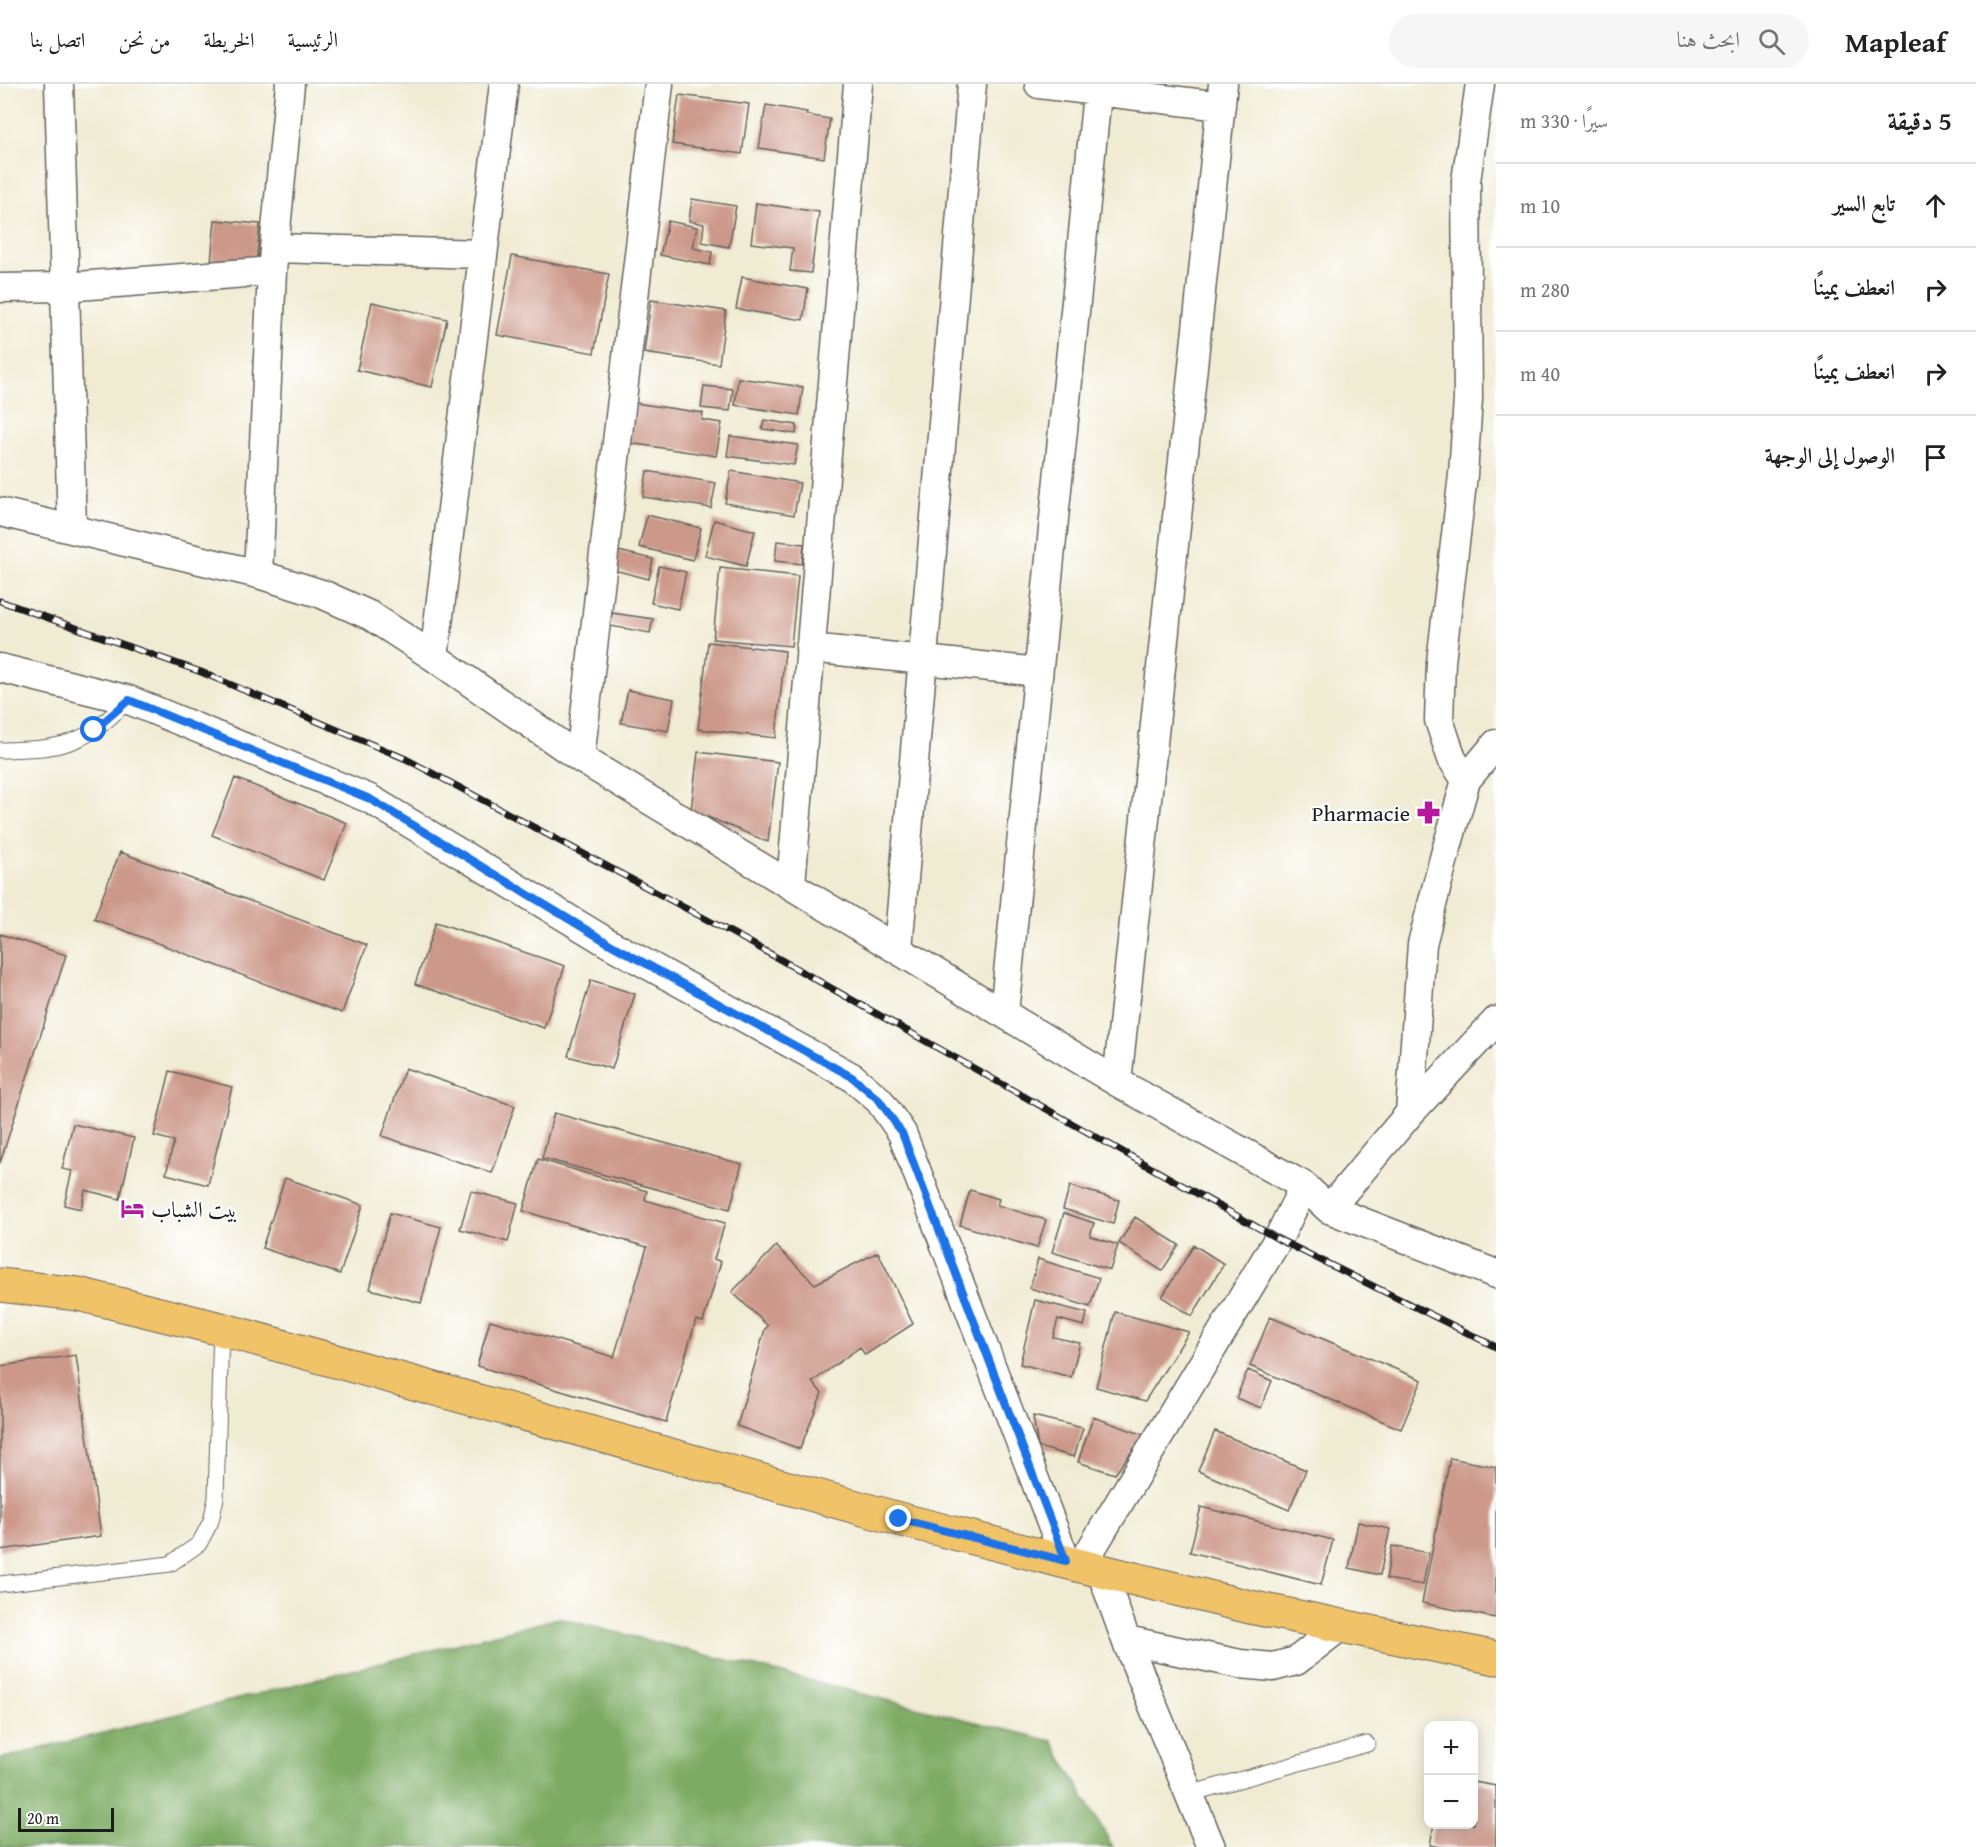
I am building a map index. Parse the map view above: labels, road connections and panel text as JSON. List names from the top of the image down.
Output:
{
  "places": {
    "pharmacy": ["Pharmacie"],
    "hotel": ["بيت الشباب"]
  },
  "scale_bar": "20 m",
  "page": {
    "header": "Mapleaf",
    "search": "ابحث هنا",
    "nav": [
      "الرئيسية",
      "الخريطة",
      "من نحن",
      "اتصل بنا"
    ],
    "heading": ["5 دقيقة", "سيرًا · 330 m"],
    "list": [
      ["تابع السير", "10 m"],
      ["انعطف يمينًا", "280 m"],
      ["انعطف يمينًا", "40 m"],
      "الوصول إلى الوجهة"
    ],
    "map_buttons": ["+", "−"],
    "scale": "20 m"
  }
}
